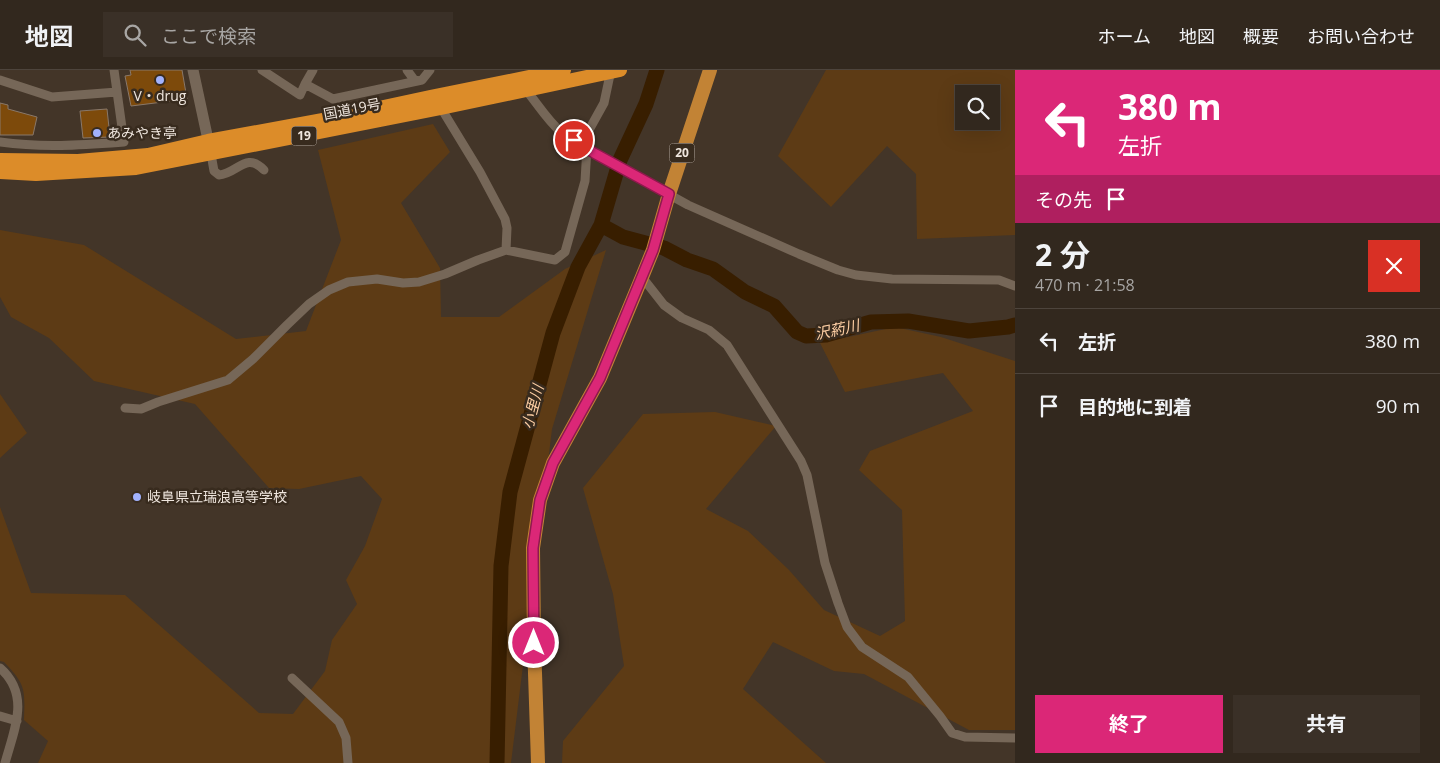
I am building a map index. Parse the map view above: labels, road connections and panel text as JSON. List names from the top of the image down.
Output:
{
  "streets": {
    "highway": ["国道19号", "19"],
    "main road": ["20"]
  },
  "water": ["沢葯川", "小里川"],
  "places": ["V・drug", "あみやき亭", "岐阜県立瑞浪高等学校"],
  "page": {
    "header": "地図",
    "search": "ここで検索",
    "nav": [
      "ホーム",
      "地図",
      "概要",
      "お問い合わせ"
    ],
    "turn": ["380 m", "左折"],
    "then": "その先",
    "heading": ["2 分", "470 m · 21:58"],
    "list": [
      {
        "name": "左折",
        "value": "380 m"
      },
      {
        "name": "目的地に到着",
        "value": "90 m"
      }
    ],
    "buttons": ["終了", "共有"]
  }
}
